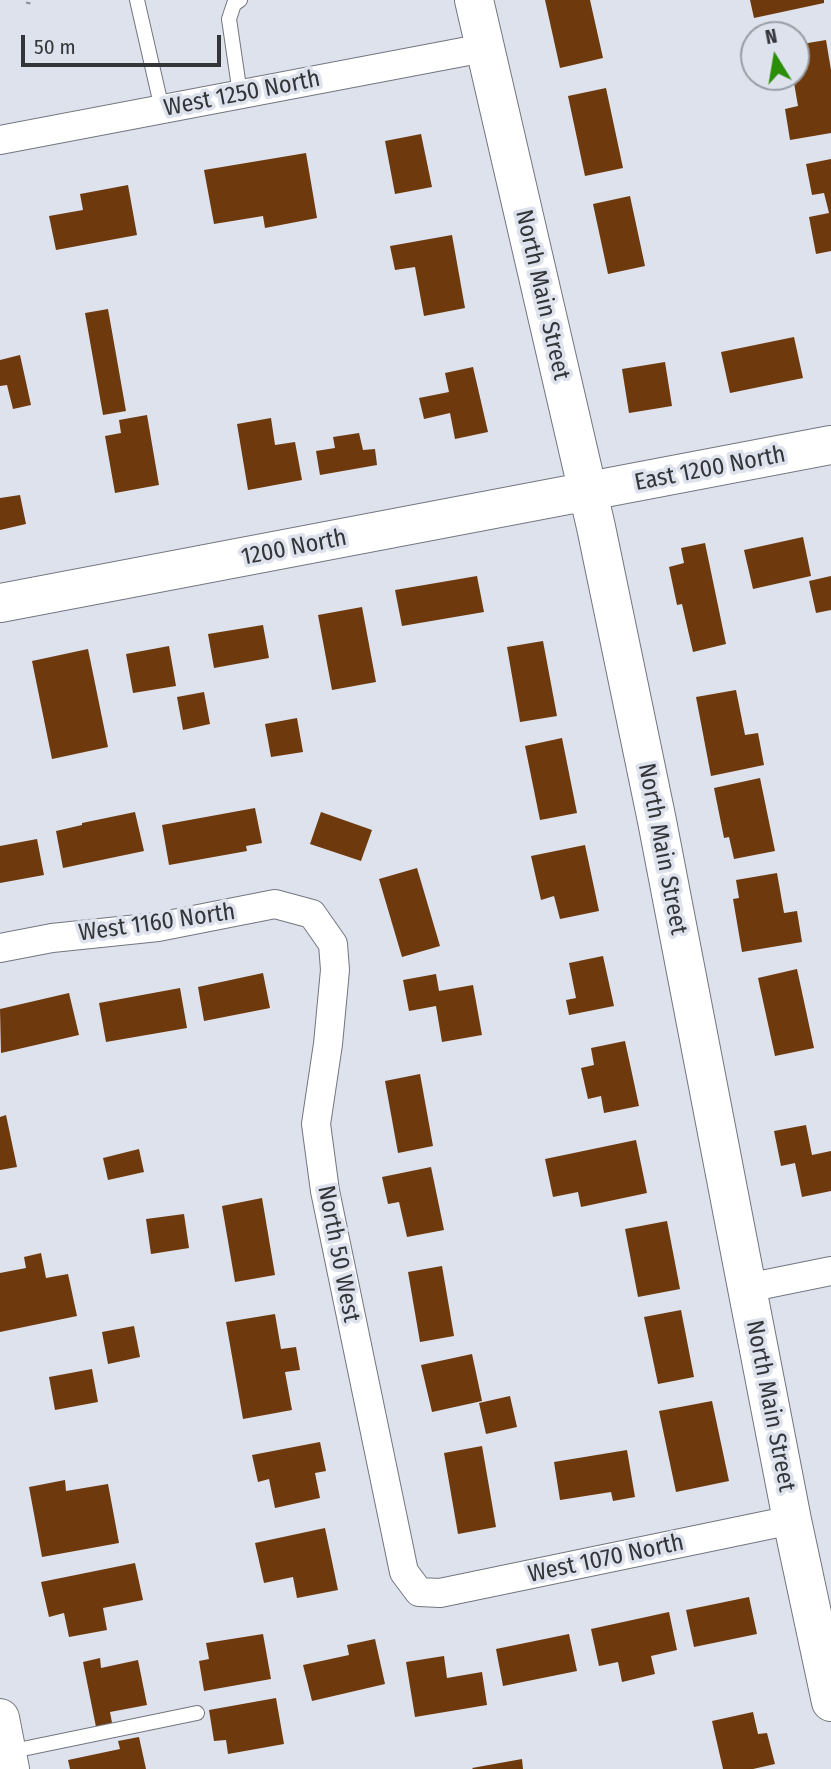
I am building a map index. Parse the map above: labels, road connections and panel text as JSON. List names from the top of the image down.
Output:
{
  "streets": {
    "street": [
      "West 1250 North",
      "North Main Street",
      "East 1200 North",
      "1200 North",
      "West 1160 North",
      "North 50 West",
      "West 1070 North"
    ]
  },
  "crossings": [
    ["West 1250 North", "North Main Street"],
    ["North Main Street", "East 1200 North"],
    ["North Main Street", "1200 North"],
    ["North Main Street", "West 1070 North"],
    ["East 1200 North", "1200 North"],
    ["West 1160 North", "North 50 West"],
    ["North 50 West", "West 1070 North"]
  ],
  "scale_bar": "50 m",
  "north": "top"
}
